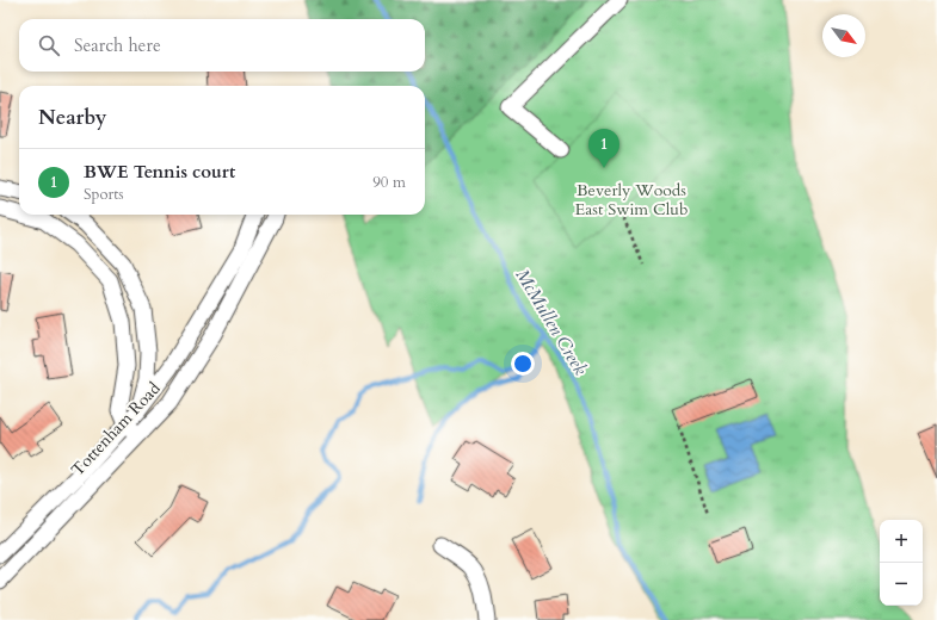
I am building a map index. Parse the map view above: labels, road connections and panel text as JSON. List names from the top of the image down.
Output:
{
  "streets": {
    "street": ["Tottenham Road"]
  },
  "water": ["McMullen Creek"],
  "parks": ["Beverly Woods East Swim Club"],
  "north": "bottom right",
  "page": {
    "search": "Search here",
    "heading": "Nearby",
    "pins": "1",
    "list": [
      {
        "mark": "1",
        "name": "BWE Tennis court",
        "note": "Sports",
        "value": "90 m"
      }
    ],
    "map_buttons": ["+", "−"]
  }
}
